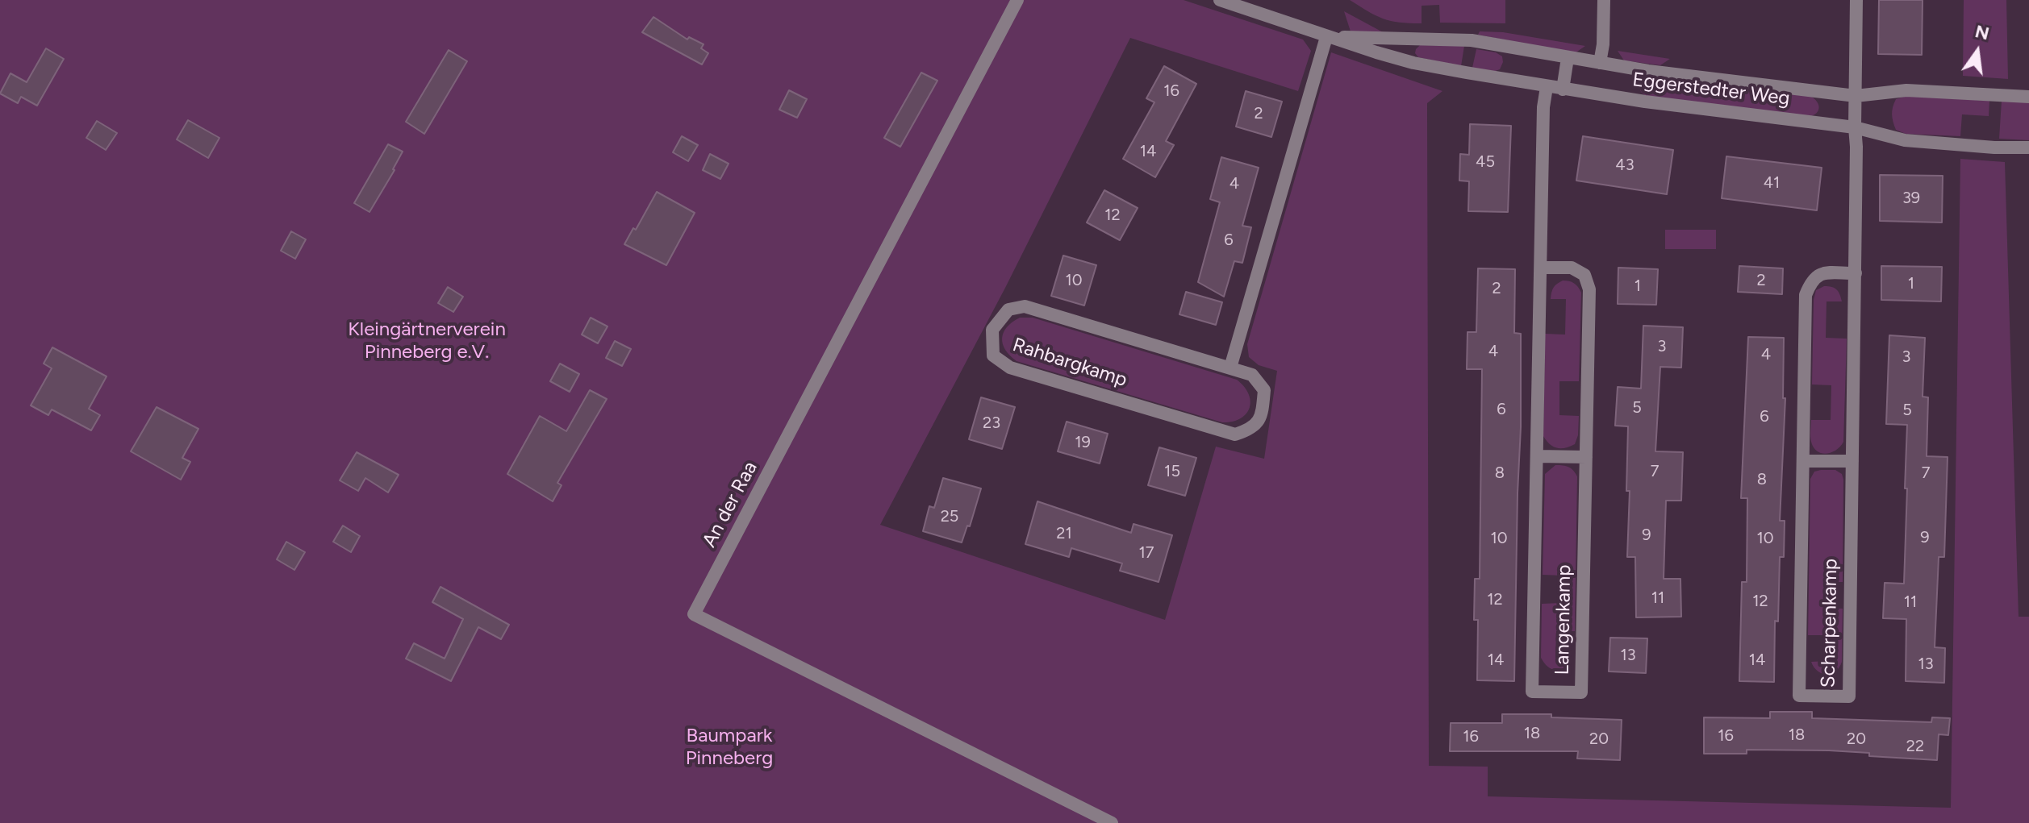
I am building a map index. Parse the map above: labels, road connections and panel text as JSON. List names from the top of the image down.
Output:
{
  "streets": {
    "street": [
      "Eggerstedter Weg",
      "Rahbargkamp",
      "An der Raa",
      "Langenkamp",
      "Scharpenkamp"
    ]
  },
  "crossings": [
    ["Eggerstedter Weg", "Langenkamp"],
    ["Eggerstedter Weg", "Scharpenkamp"]
  ],
  "parks": ["Kleingärtnerverein Pinneberg e.V.", "Baumpark Pinneberg"],
  "house_numbers": [
    "16",
    "2",
    "14",
    "45",
    "43",
    "41",
    "4",
    "39",
    "12",
    "6",
    "10",
    "2",
    "1",
    "1",
    "2",
    "3",
    "4",
    "4",
    "3",
    "5",
    "6",
    "5",
    "6",
    "23",
    "19",
    "15",
    "7",
    "8",
    "7",
    "8",
    "25",
    "21",
    "9",
    "9",
    "10",
    "10",
    "17",
    "11",
    "12",
    "12",
    "11",
    "13",
    "14",
    "14",
    "13",
    "18",
    "18",
    "16",
    "16",
    "20",
    "20",
    "22"
  ],
  "north": "top"
}
